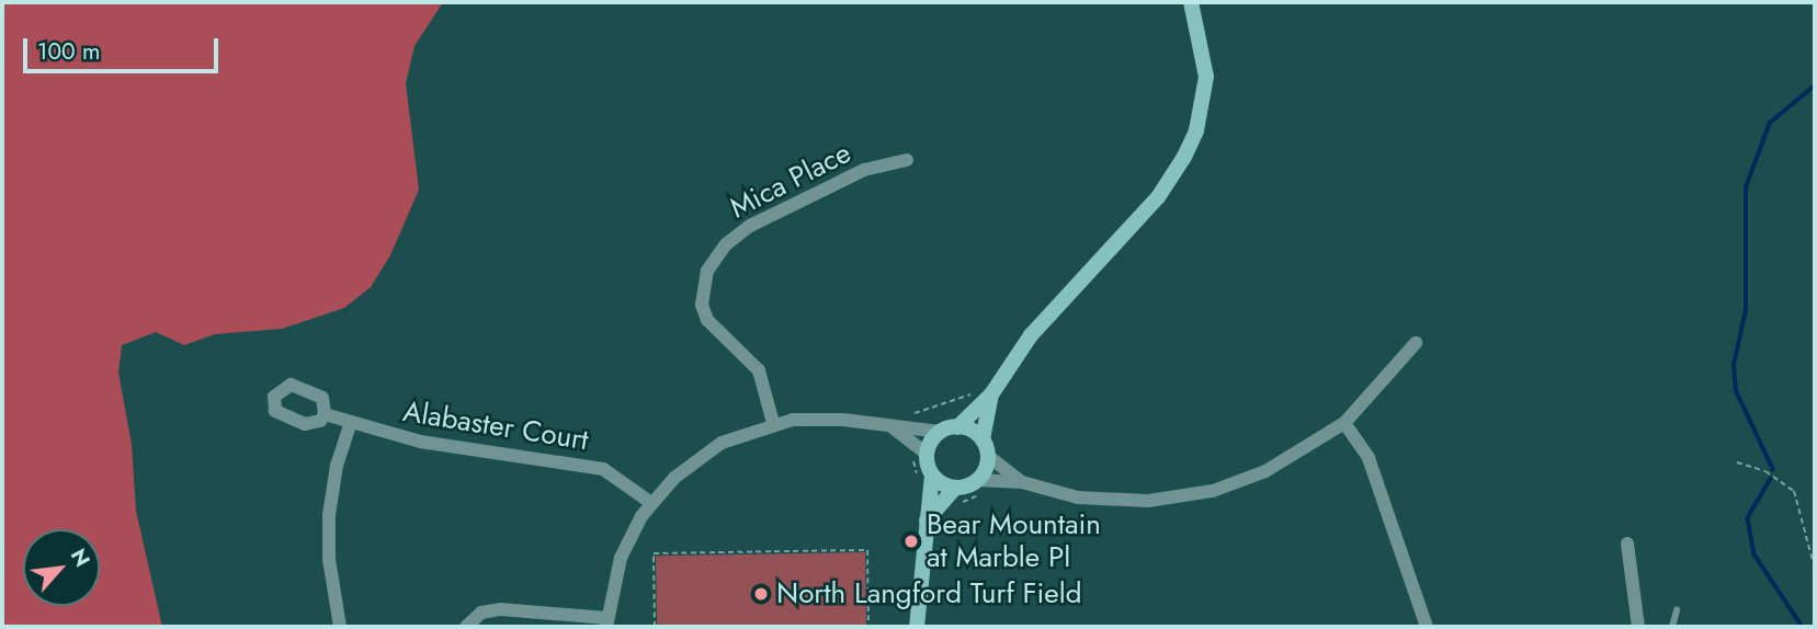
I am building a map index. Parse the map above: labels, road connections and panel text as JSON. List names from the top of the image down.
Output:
{
  "streets": {
    "street": ["Mica Place", "Alabaster Court"]
  },
  "places": ["Bear Mountain at Marble Pl", "North Langford Turf Field"],
  "scale_bar": "100 m",
  "north": "top right"
}
